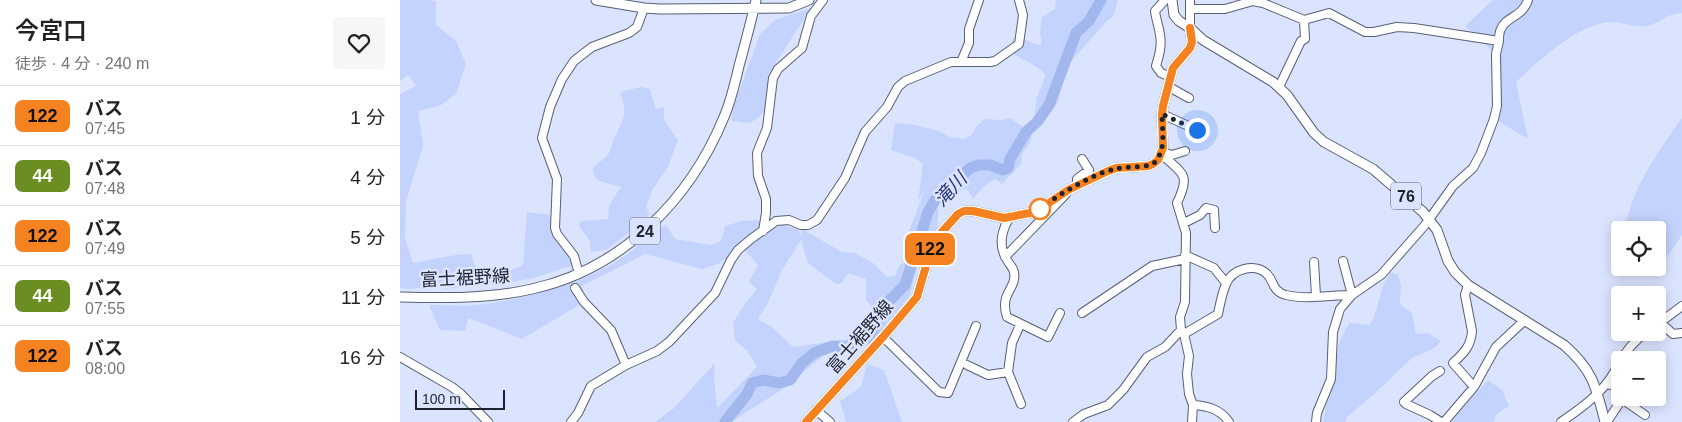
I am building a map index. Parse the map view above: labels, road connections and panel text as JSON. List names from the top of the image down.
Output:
{
  "streets": {
    "main road": ["76", "24", "富士裾野線"]
  },
  "water": ["滝川"],
  "lines": ["bus line 122"],
  "scale_bar": "100 m",
  "page": {
    "heading": ["今宮口", "徒歩 · 4 分 · 240 m"],
    "on_map": "122",
    "list": [
      {
        "mark": "122",
        "name": "バス",
        "note": "07:45",
        "value": "1 分"
      },
      {
        "mark": "44",
        "name": "バス",
        "note": "07:48",
        "value": "4 分"
      },
      {
        "mark": "122",
        "name": "バス",
        "note": "07:49",
        "value": "5 分"
      },
      {
        "mark": "44",
        "name": "バス",
        "note": "07:55",
        "value": "11 分"
      },
      {
        "mark": "122",
        "name": "バス",
        "note": "08:00",
        "value": "16 分"
      }
    ],
    "map_buttons": ["+", "−"],
    "scale": "100 m"
  }
}
